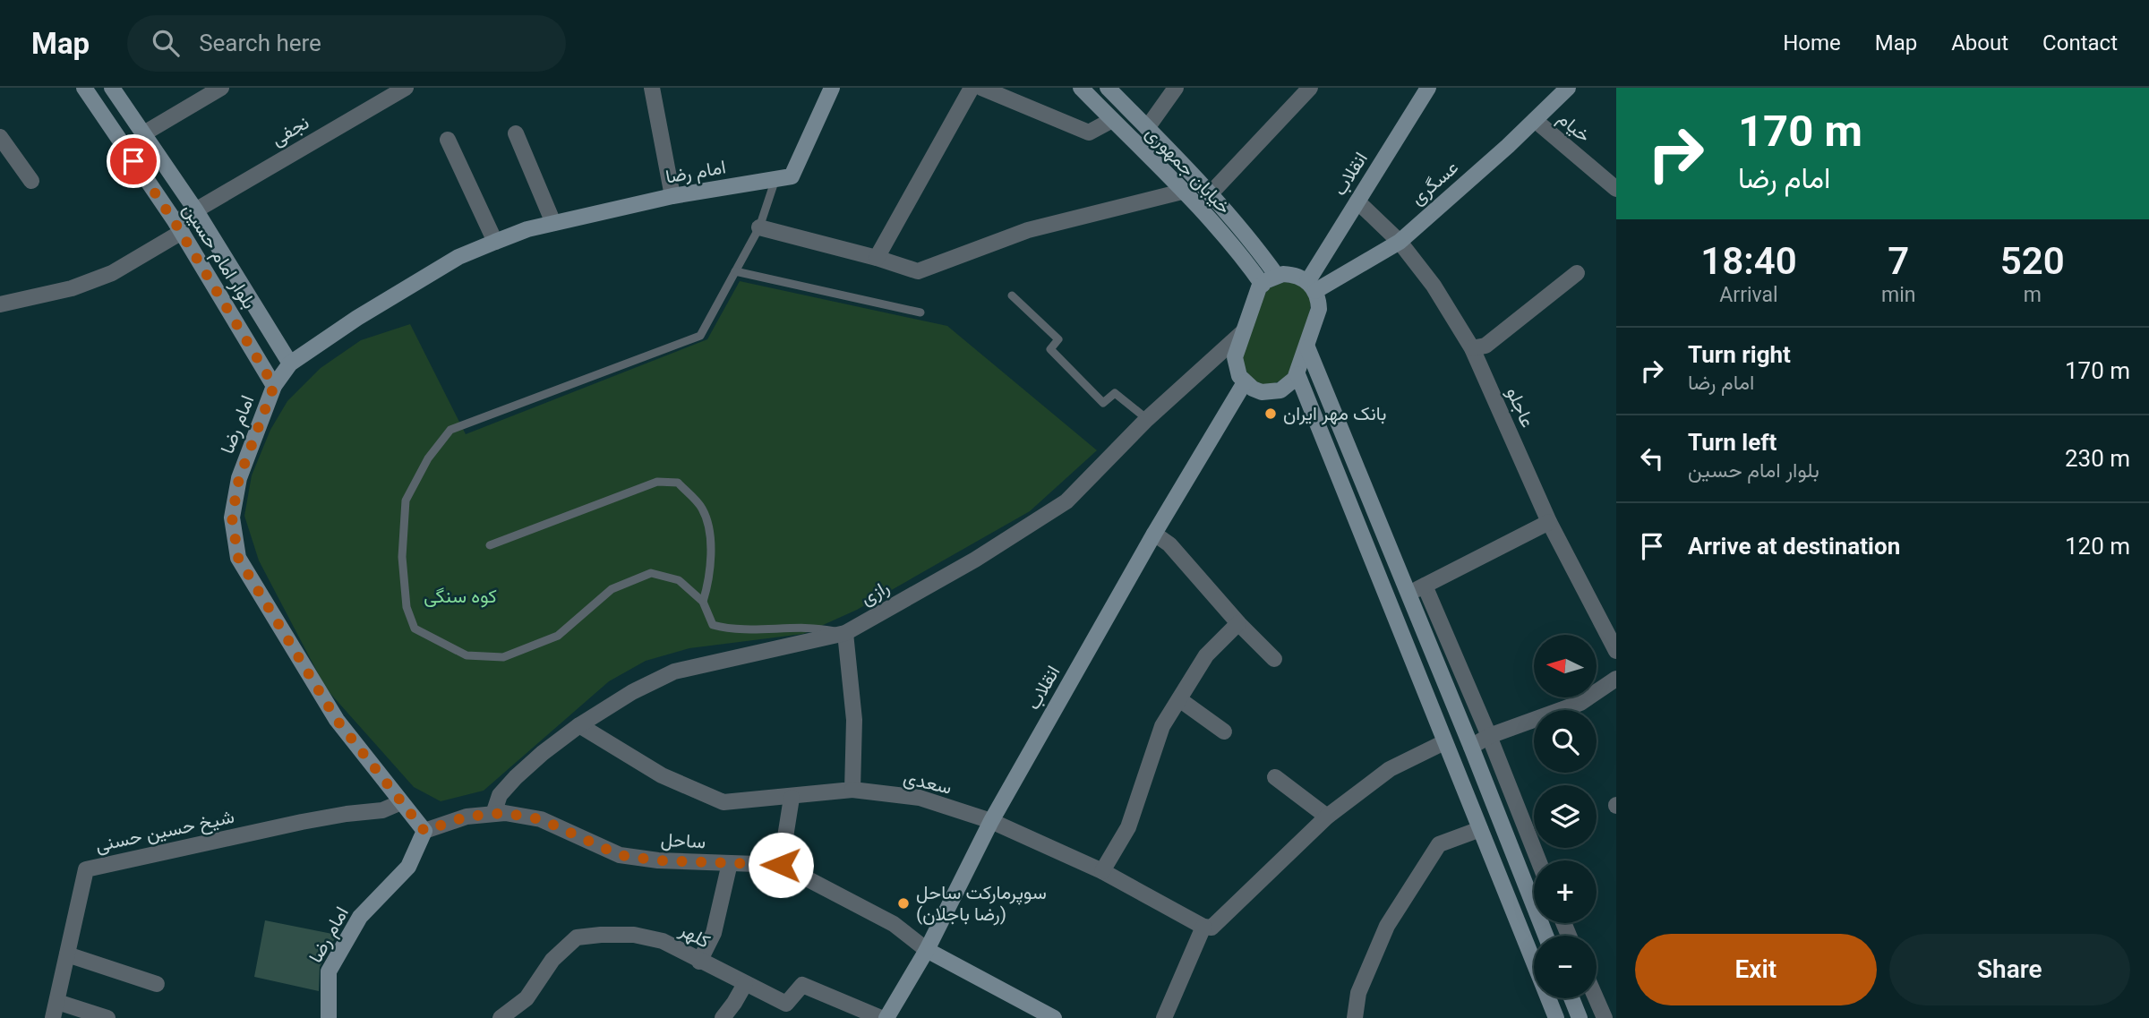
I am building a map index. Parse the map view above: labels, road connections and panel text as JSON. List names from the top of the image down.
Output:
{
  "streets": {
    "main road": [
      "خیابان جمهوری",
      "امام رضا",
      "انقلاب",
      "عسگری",
      "بلوار امام حسین"
    ],
    "street": [
      "خیام",
      "نجفی",
      "عاجلو",
      "رازی",
      "سعدی",
      "شیخ حسین حسنی",
      "ساحل",
      "کلهر"
    ]
  },
  "crossings": [
    ["خیام", "عسگری"],
    ["نجفی", "بلوار امام حسین"],
    ["خیابان جمهوری", "انقلاب"],
    ["خیابان جمهوری", "عسگری"],
    ["خیابان جمهوری", "رازی"],
    ["امام رضا", "بلوار امام حسین"],
    ["امام رضا", "شیخ حسین حسنی"],
    ["امام رضا", "ساحل"],
    ["انقلاب", "عسگری"],
    ["انقلاب", "عاجلو"],
    ["انقلاب", "رازی"],
    ["انقلاب", "سعدی"],
    ["انقلاب", "ساحل"],
    ["عسگری", "عاجلو"],
    ["عسگری", "رازی"],
    ["رازی", "سعدی"],
    ["رازی", "ساحل"]
  ],
  "parks": ["کوه سنگی"],
  "places": ["بانک مهر ایران", "سوپرمارکت ساحل (رضا باجلان)"],
  "north": "left",
  "page": {
    "header": "Map",
    "search": "Search here",
    "nav": [
      "Home",
      "Map",
      "About",
      "Contact"
    ],
    "turn": ["170 m", "امام رضا"],
    "eta": [
      "18:40",
      "Arrival",
      "7",
      "min",
      "520",
      "m"
    ],
    "list": [
      {
        "name": "Turn right",
        "note": "امام رضا",
        "value": "170 m"
      },
      {
        "name": "Turn left",
        "note": "بلوار امام حسین",
        "value": "230 m"
      },
      {
        "name": "Arrive at destination",
        "value": "120 m"
      }
    ],
    "map_buttons": ["+", "−"],
    "buttons": ["Exit", "Share"]
  }
}
